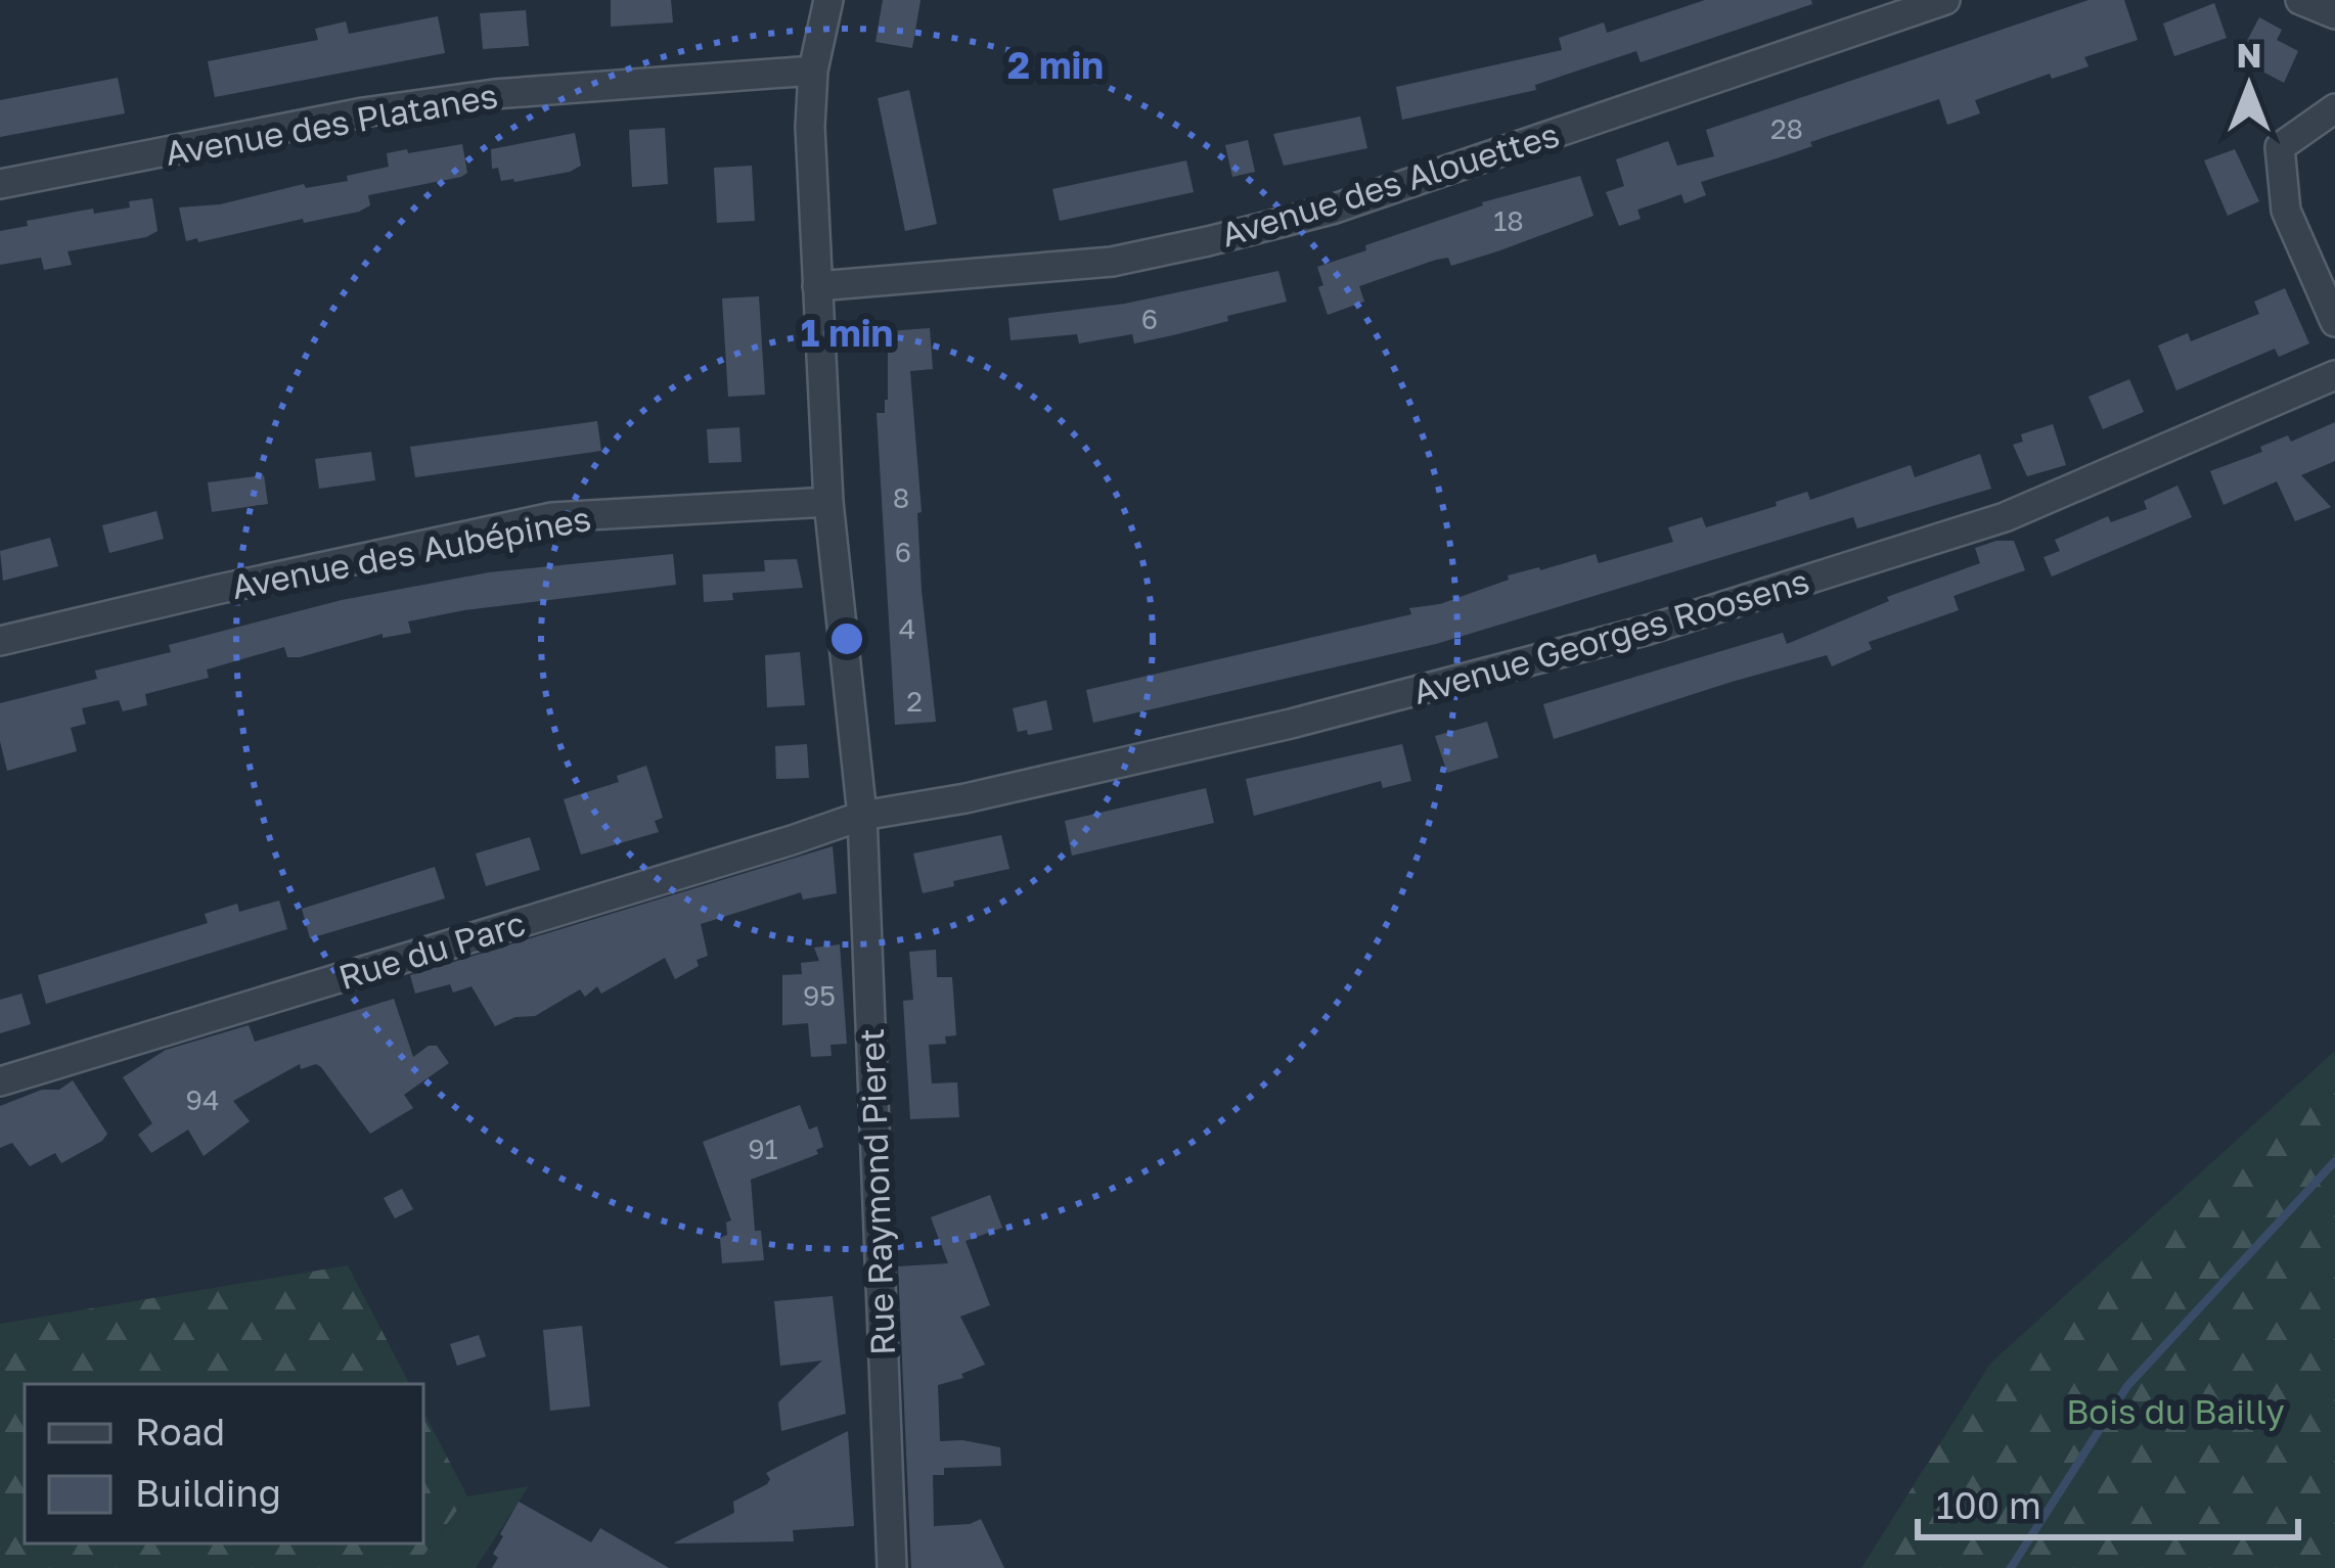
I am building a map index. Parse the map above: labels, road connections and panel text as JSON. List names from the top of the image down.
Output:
{
  "streets": {
    "street": [
      "Avenue des Platanes",
      "Avenue des Alouettes",
      "Avenue des Aubépines",
      "Avenue Georges Roosens",
      "Rue du Parc",
      "Rue Raymond Pieret"
    ]
  },
  "crossings": [
    ["Avenue des Platanes", "Rue Raymond Pieret"],
    ["Avenue des Alouettes", "Rue Raymond Pieret"],
    ["Avenue des Aubépines", "Rue Raymond Pieret"],
    ["Avenue Georges Roosens", "Rue du Parc"],
    ["Avenue Georges Roosens", "Rue Raymond Pieret"],
    ["Rue du Parc", "Rue Raymond Pieret"]
  ],
  "parks": ["Bois du Bailly"],
  "house_numbers": [
    "28",
    "18",
    "6",
    "8",
    "6",
    "4",
    "2",
    "95",
    "94",
    "91"
  ],
  "legend": ["Road", "Building"],
  "scale_bar": "100 m",
  "north": "top",
  "rings": ["2 min", "1 min"]
}
